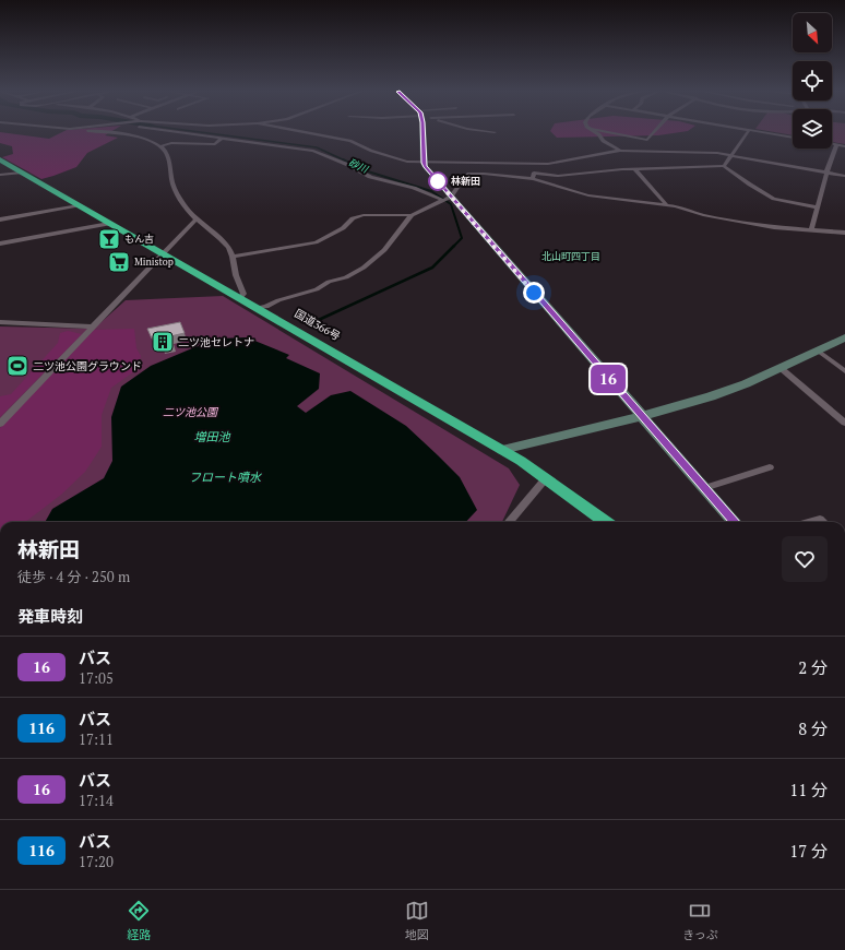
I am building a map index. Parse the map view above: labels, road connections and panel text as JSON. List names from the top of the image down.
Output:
{
  "streets": {
    "highway": ["国道366号"]
  },
  "districts": ["北山町四丁目"],
  "water": ["砂川", "増田池", "フロート噴水"],
  "parks": ["二ツ池公園"],
  "places": {
    "other": ["林新田"],
    "bar": ["もん吉"],
    "supermarket": ["Ministop"],
    "building": ["二ツ池セレトナ"],
    "sports": ["二ツ池公園グラウンド"]
  },
  "lines": ["bus line 16"],
  "north": "bottom right",
  "page": {
    "on_map": "16",
    "heading": [
      ["林新田", "徒歩 · 4 分 · 250 m"],
      "発車時刻"
    ],
    "list": [
      {
        "mark": "16",
        "name": "バス",
        "note": "17:05",
        "value": "2 分"
      },
      {
        "mark": "116",
        "name": "バス",
        "note": "17:11",
        "value": "8 分"
      },
      {
        "mark": "16",
        "name": "バス",
        "note": "17:14",
        "value": "11 分"
      },
      {
        "mark": "116",
        "name": "バス",
        "note": "17:20",
        "value": "17 分"
      }
    ],
    "tabs": ["経路", "地図", "きっぷ"]
  }
}
